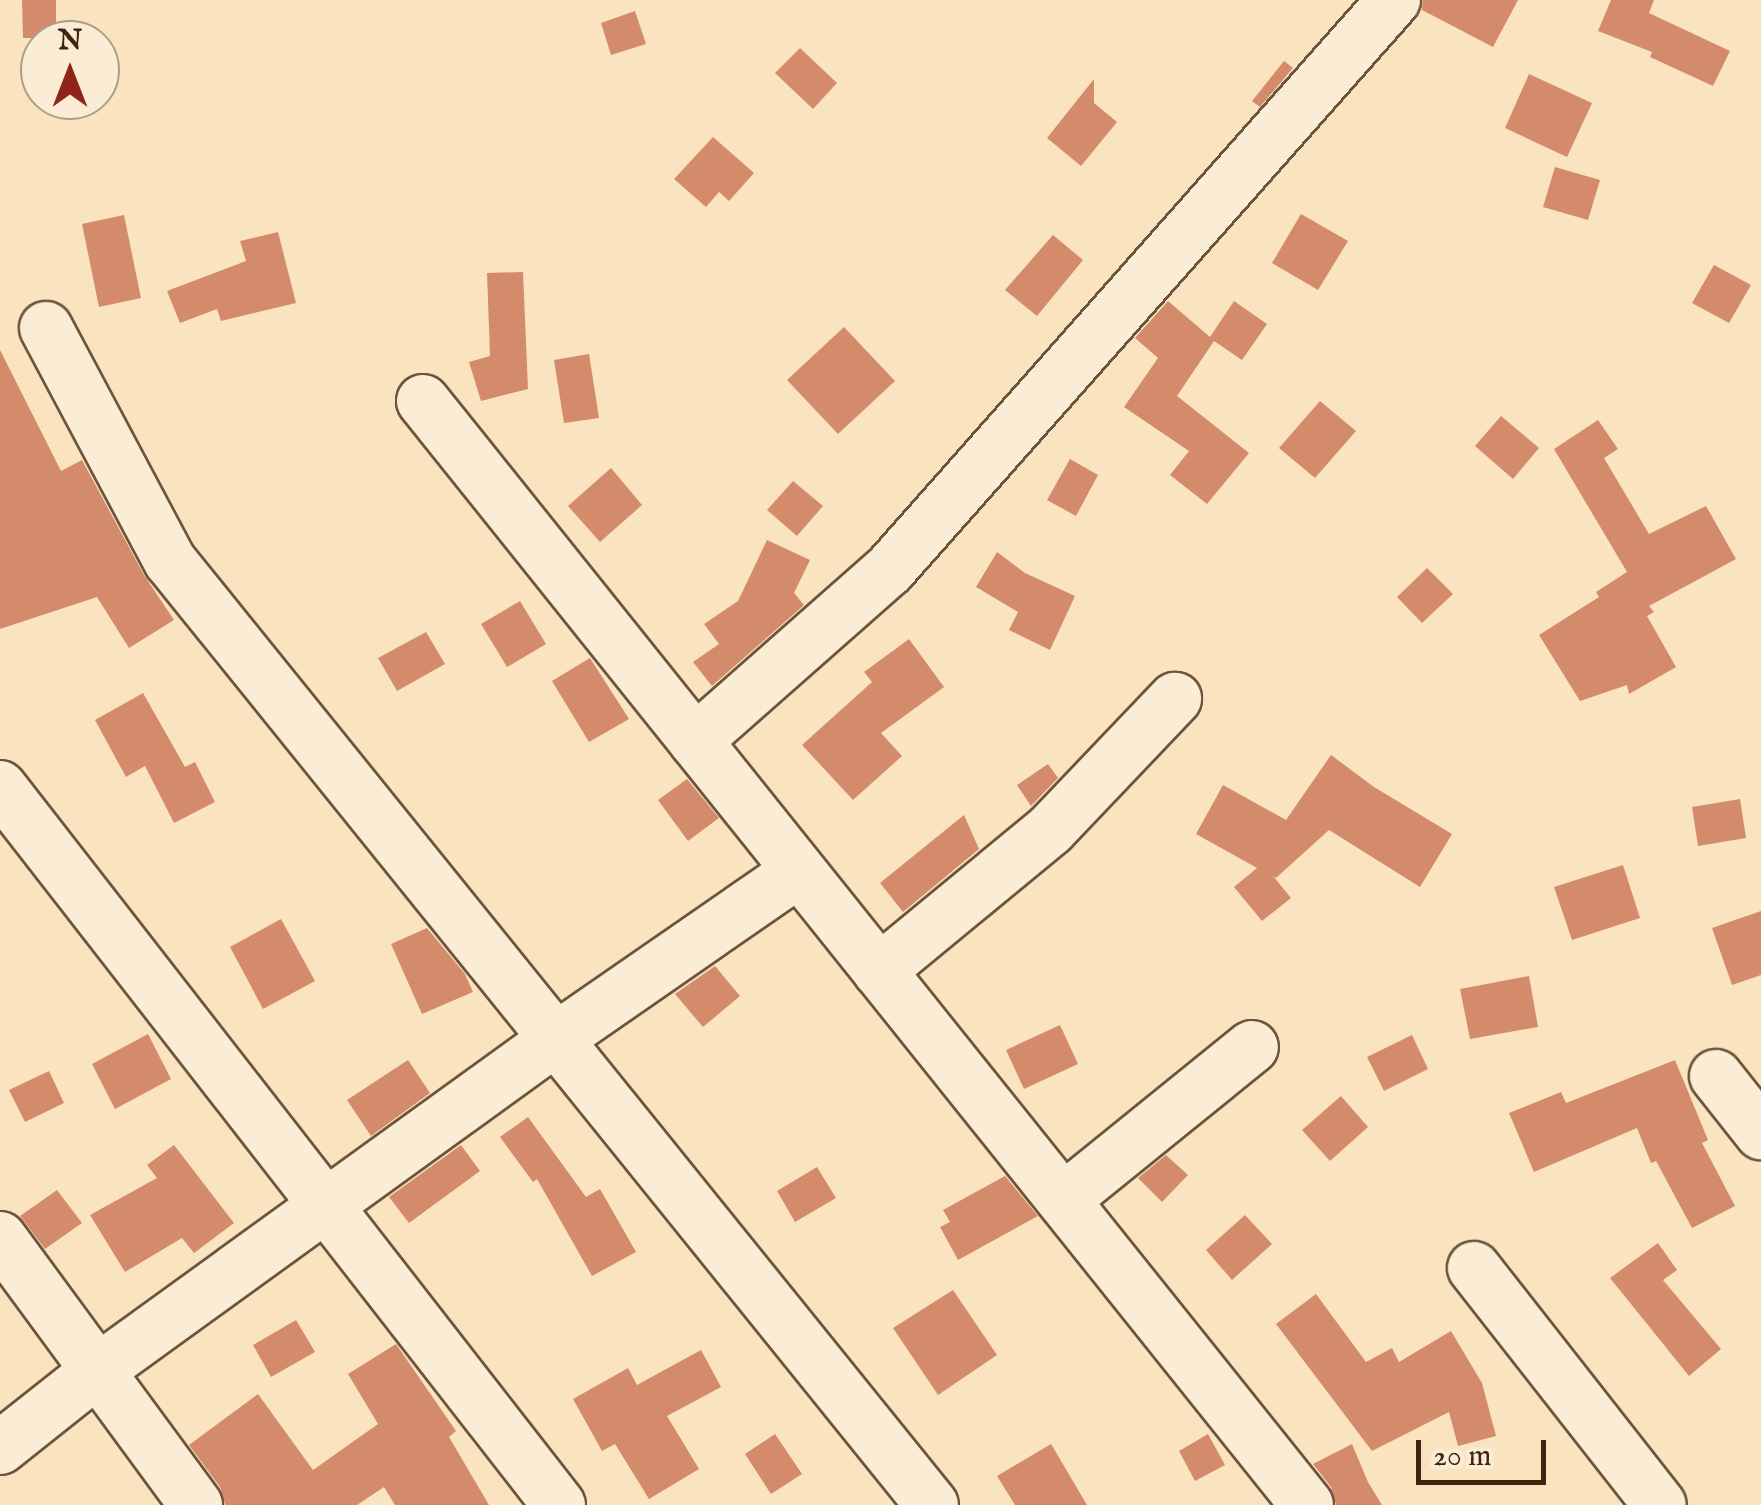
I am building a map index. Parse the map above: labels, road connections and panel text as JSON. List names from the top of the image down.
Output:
{
  "scale_bar": "20 m",
  "north": "top"
}
